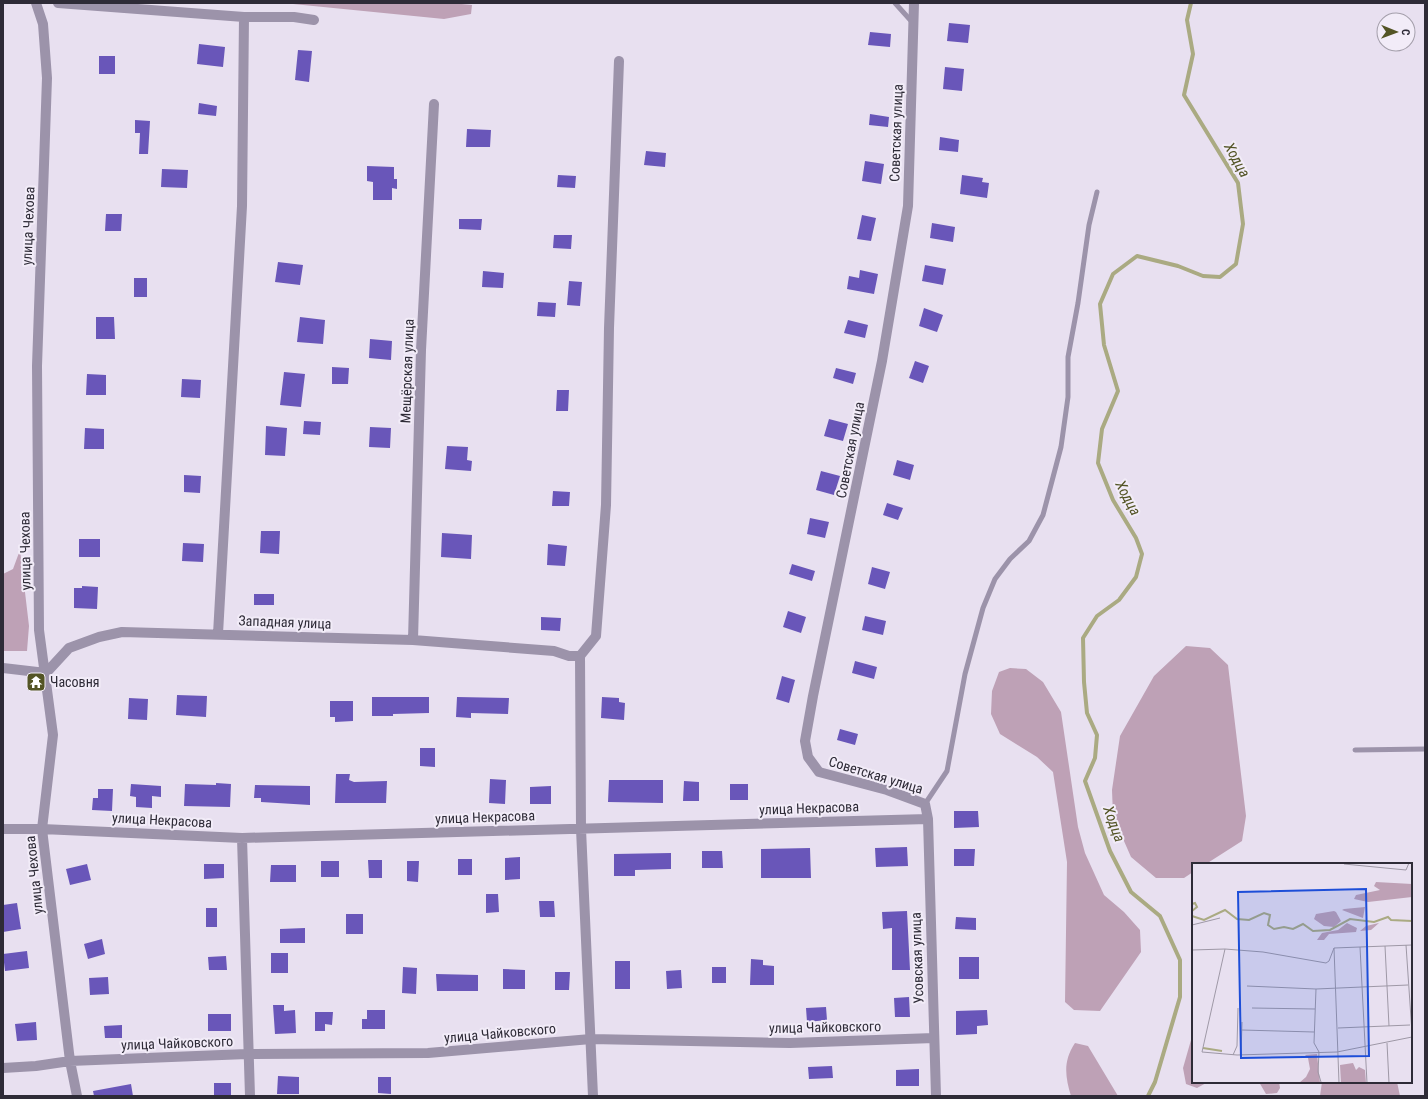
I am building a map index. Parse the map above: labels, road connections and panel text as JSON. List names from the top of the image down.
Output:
{
  "streets": {
    "street": [
      "Советская улица",
      "улица Чехова",
      "Мещёрская улица",
      "Западная улица",
      "улица Некрасова",
      "Усовская улица",
      "улица Чайковского"
    ]
  },
  "crossings": [
    ["Советская улица", "улица Некрасова"],
    ["Советская улица", "Усовская улица"],
    ["улица Чехова", "Западная улица"],
    ["улица Чехова", "улица Некрасова"],
    ["улица Чехова", "улица Чайковского"],
    ["Мещёрская улица", "Западная улица"],
    ["улица Некрасова", "Усовская улица"],
    ["Усовская улица", "улица Чайковского"]
  ],
  "water": ["Ходца"],
  "places": {
    "temple": ["Часовня"]
  },
  "north": "right"
}
